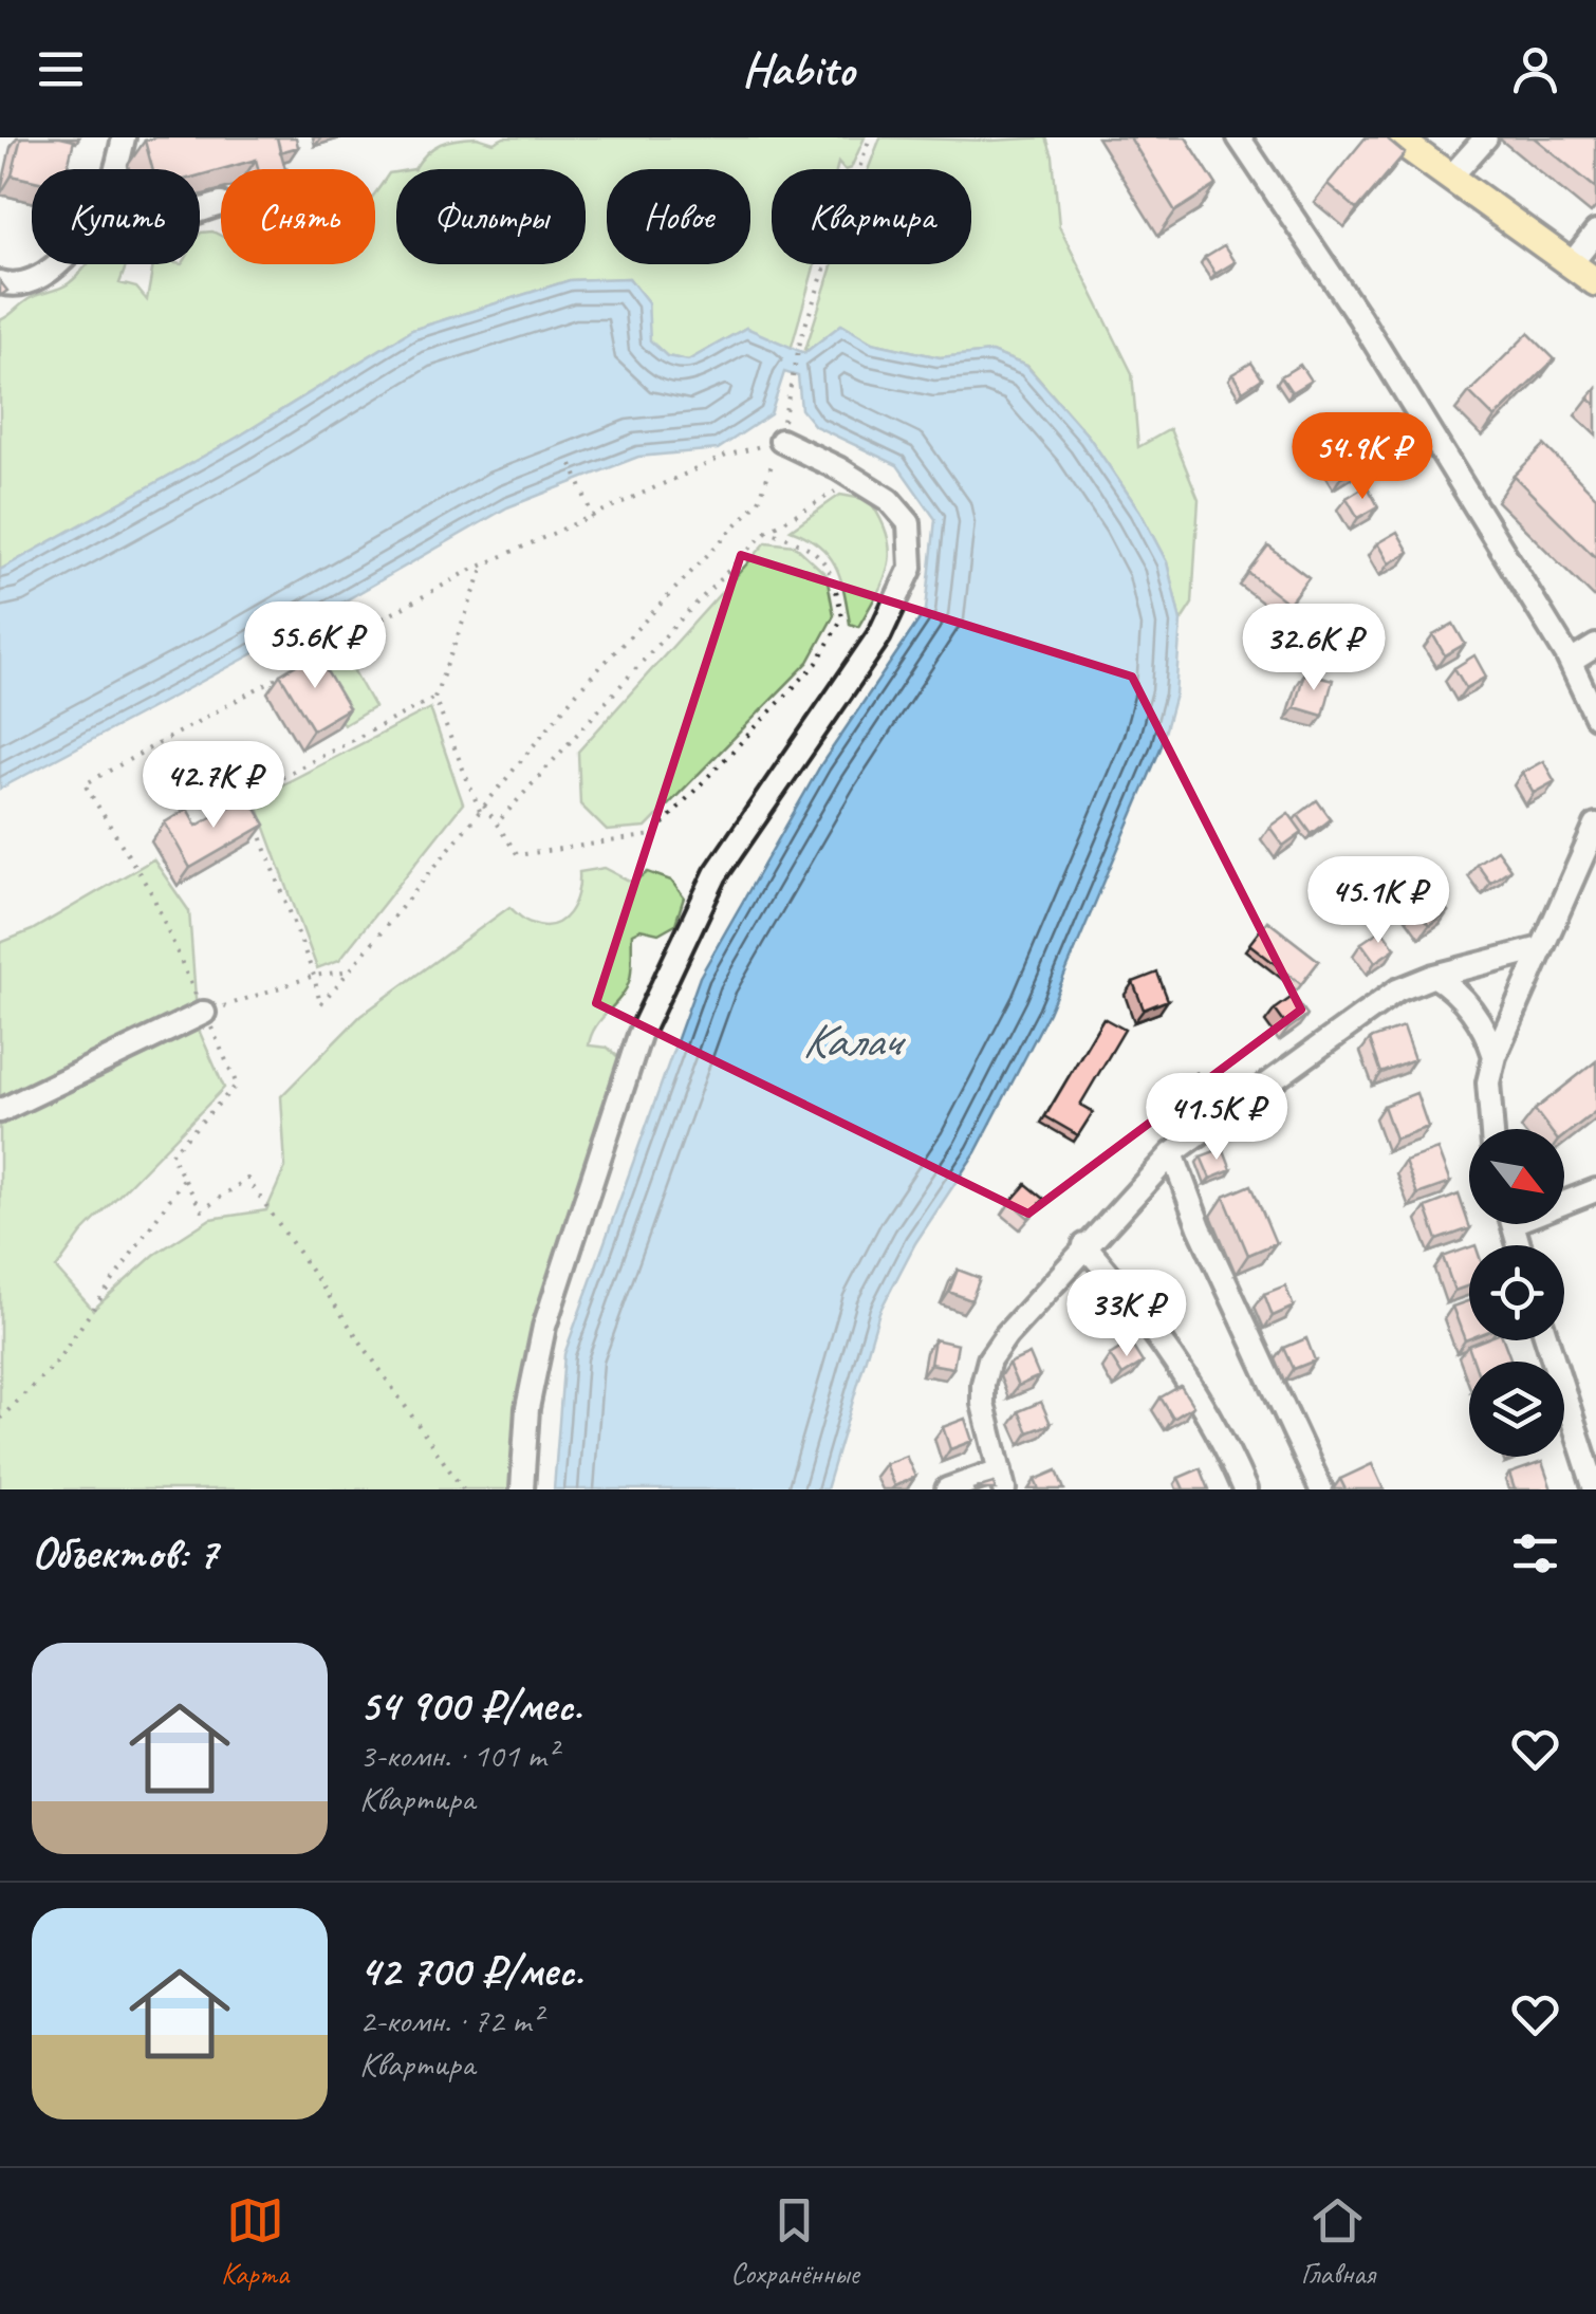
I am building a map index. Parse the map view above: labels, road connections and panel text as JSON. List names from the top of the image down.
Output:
{
  "water": ["Калач"],
  "north": "bottom right",
  "page": {
    "header": "Habito",
    "chip": [
      "Купить",
      "Снять",
      "Фильтры",
      "Новое",
      "Квартира"
    ],
    "price": [
      "54.9K ₽",
      "55.6K ₽",
      "32.6K ₽",
      "42.7K ₽",
      "45.1K ₽",
      "41.5K ₽",
      "33K ₽"
    ],
    "heading": "Объектов: 7",
    "list": [
      {
        "name": "54 900 ₽/мес.",
        "note": "3-комн. · 101 m² · Квартира"
      },
      {
        "name": "42 700 ₽/мес.",
        "note": "2-комн. · 72 m² · Квартира"
      }
    ],
    "tabs": ["Карта", "Сохранённые", "Главная"]
  }
}
